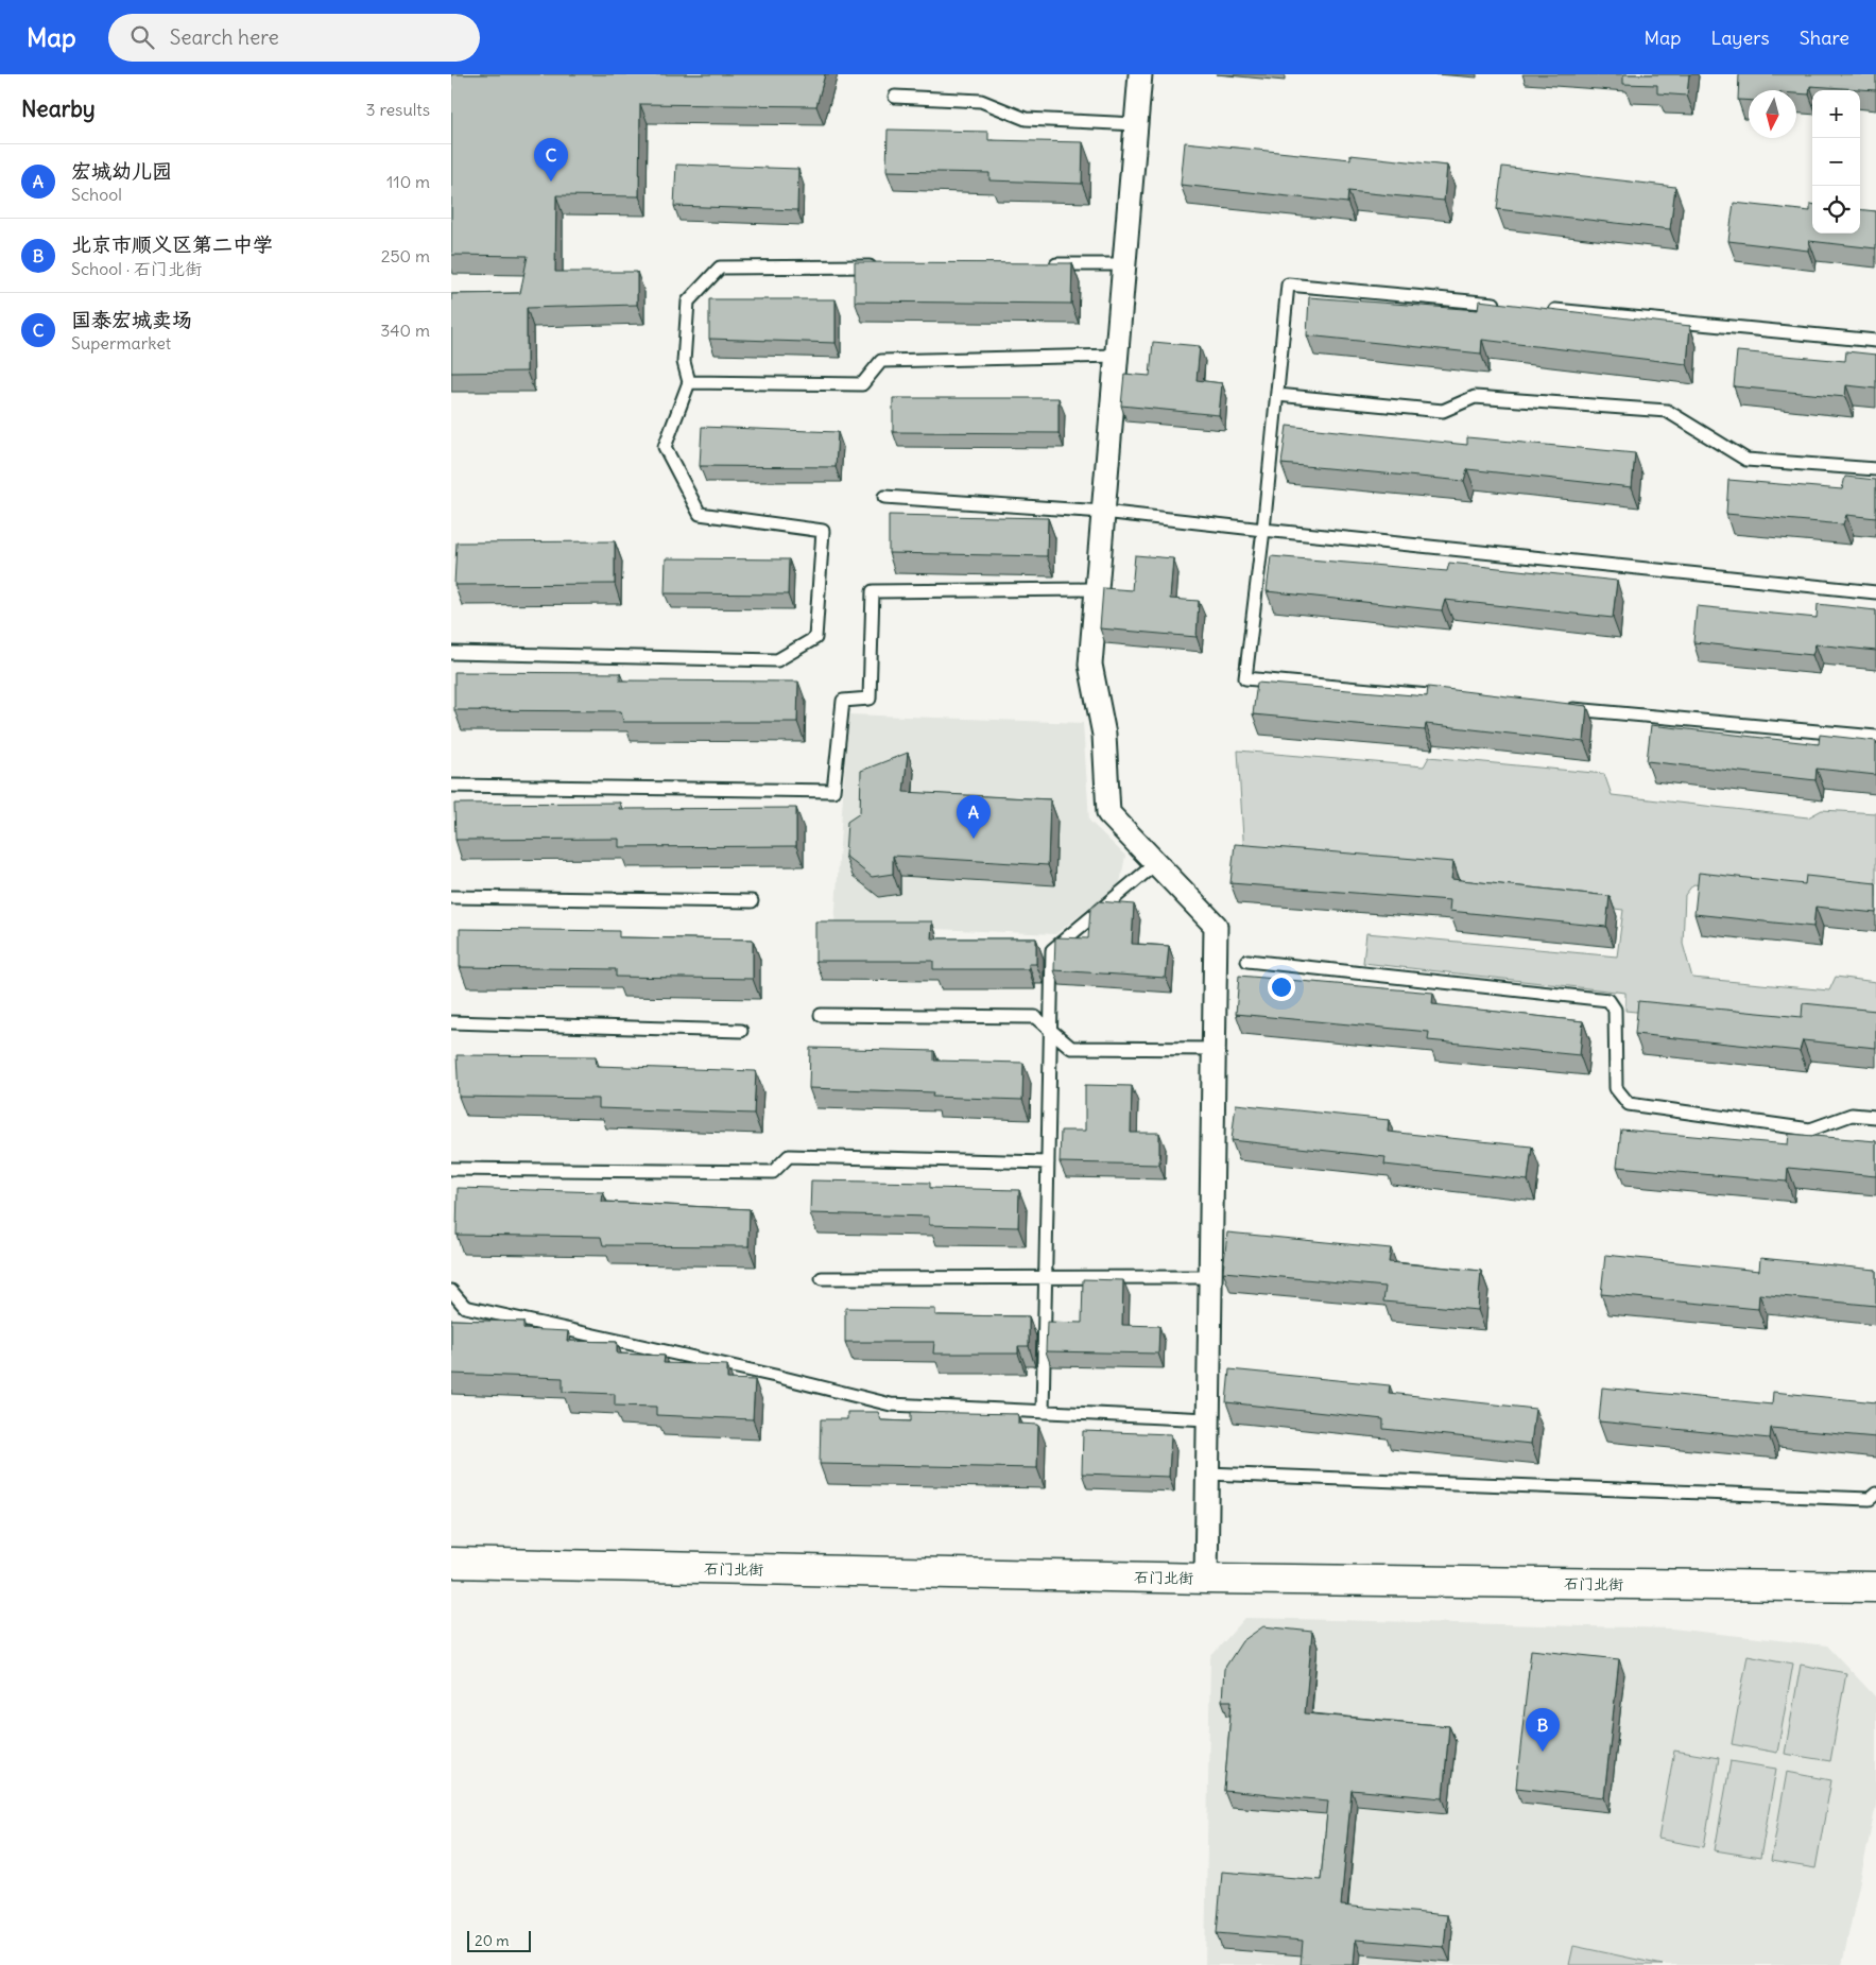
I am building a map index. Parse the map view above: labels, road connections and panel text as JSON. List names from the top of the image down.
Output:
{
  "streets": {
    "street": ["石门北街"]
  },
  "scale_bar": "20 m",
  "north": "bottom",
  "page": {
    "header": "Map",
    "search": "Search here",
    "nav": ["Map", "Layers", "Share"],
    "heading": ["Nearby", "3 results"],
    "map_buttons": ["+", "−"],
    "pins": ["C", "A", "B"],
    "list": [
      {
        "mark": "A",
        "name": "宏城幼儿园",
        "note": "School",
        "value": "110 m"
      },
      {
        "mark": "B",
        "name": "北京市顺义区第二中学",
        "note": "School · 石门北街",
        "value": "250 m"
      },
      {
        "mark": "C",
        "name": "国泰宏城卖场",
        "note": "Supermarket",
        "value": "340 m"
      }
    ],
    "scale": "20 m"
  }
}
